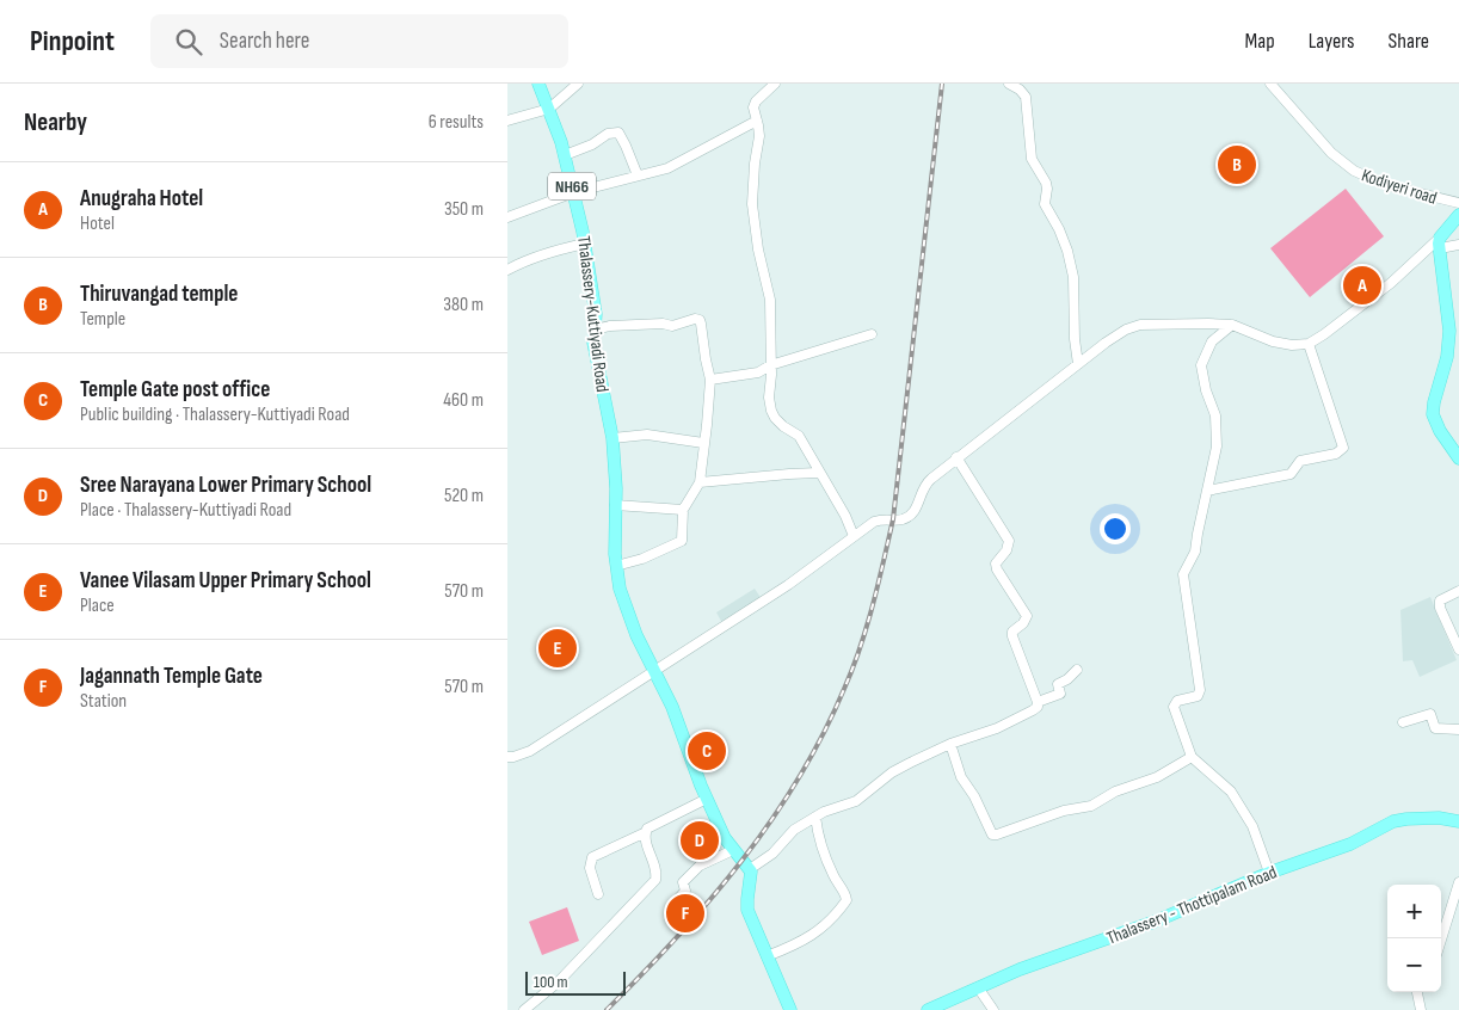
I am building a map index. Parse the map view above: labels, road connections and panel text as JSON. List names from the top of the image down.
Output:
{
  "streets": {
    "main road": ["NH66", "Thalassery-Kuttiyadi Road", "Thalassery - Thottipalam Road"],
    "street": ["Kodiyeri road"]
  },
  "scale_bar": "100 m",
  "page": {
    "header": "Pinpoint",
    "search": "Search here",
    "nav": ["Map", "Layers", "Share"],
    "heading": ["Nearby", "6 results"],
    "pins": [
      "B",
      "A",
      "E",
      "C",
      "D",
      "F"
    ],
    "list": [
      {
        "mark": "A",
        "name": "Anugraha Hotel",
        "note": "Hotel",
        "value": "350 m"
      },
      {
        "mark": "B",
        "name": "Thiruvangad temple",
        "note": "Temple",
        "value": "380 m"
      },
      {
        "mark": "C",
        "name": "Temple Gate post office",
        "note": "Public building · Thalassery-Kuttiyadi Road",
        "value": "460 m"
      },
      {
        "mark": "D",
        "name": "Sree Narayana Lower Primary School",
        "note": "Place · Thalassery-Kuttiyadi Road",
        "value": "520 m"
      },
      {
        "mark": "E",
        "name": "Vanee Vilasam Upper Primary School",
        "note": "Place",
        "value": "570 m"
      },
      {
        "mark": "F",
        "name": "Jagannath Temple Gate",
        "note": "Station",
        "value": "570 m"
      }
    ],
    "map_buttons": ["+", "−"],
    "scale": "100 m"
  }
}
